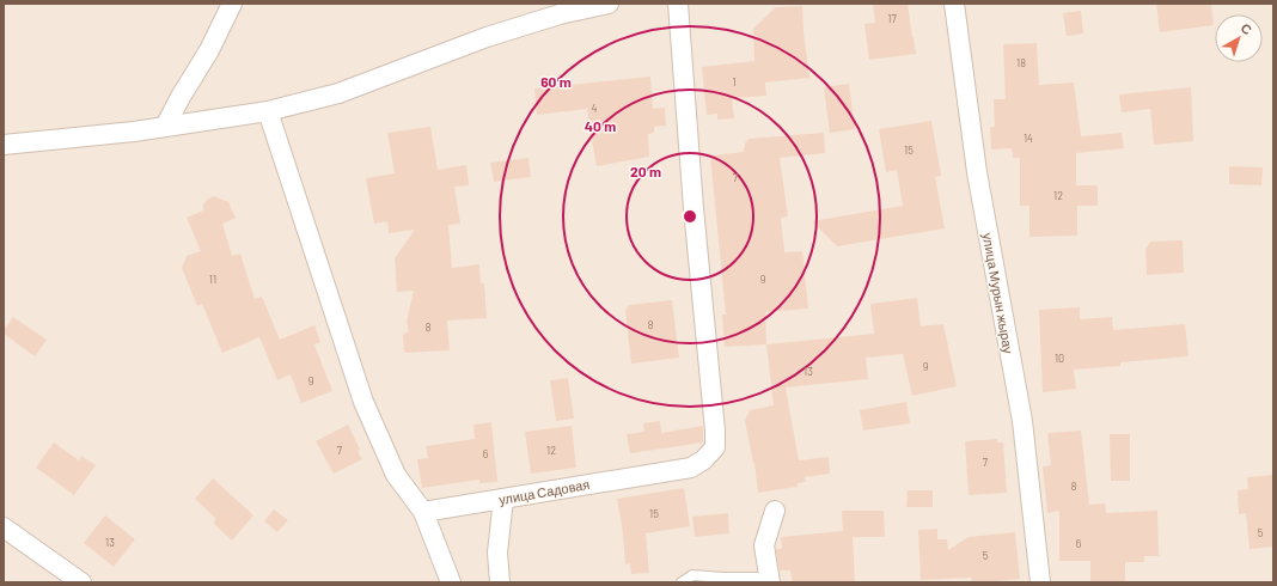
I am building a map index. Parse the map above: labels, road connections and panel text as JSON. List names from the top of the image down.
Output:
{
  "streets": {
    "street": ["улица Мурын жырау", "улица Садовая"]
  },
  "house_numbers": [
    "17",
    "18",
    "1",
    "4",
    "14",
    "15",
    "7",
    "12",
    "11",
    "9",
    "8",
    "8",
    "10",
    "9",
    "13",
    "9",
    "7",
    "12",
    "6",
    "7",
    "8",
    "15",
    "5",
    "13",
    "6",
    "5"
  ],
  "north": "top right",
  "rings": ["60 m", "40 m", "20 m"]
}
